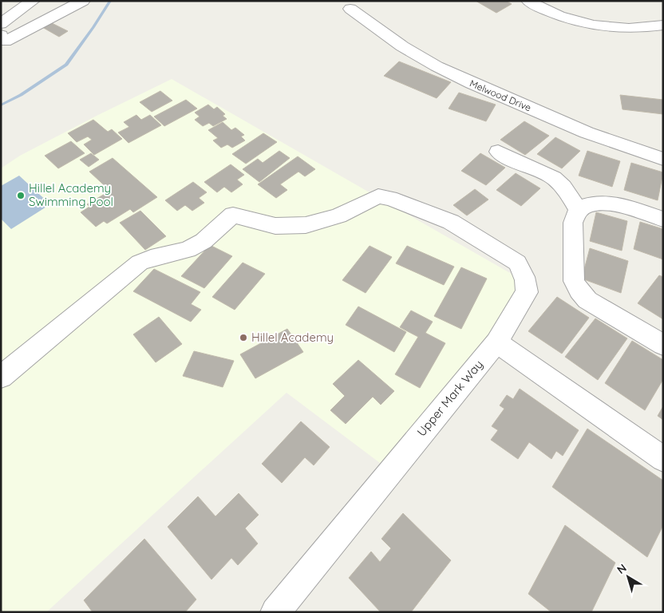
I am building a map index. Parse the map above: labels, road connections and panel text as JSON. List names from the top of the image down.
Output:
{
  "streets": {
    "street": ["Melwood Drive", "Upper Mark Way"]
  },
  "places": ["Hillel Academy Swimming Pool", "Hillel Academy"],
  "north": "top left"
}
